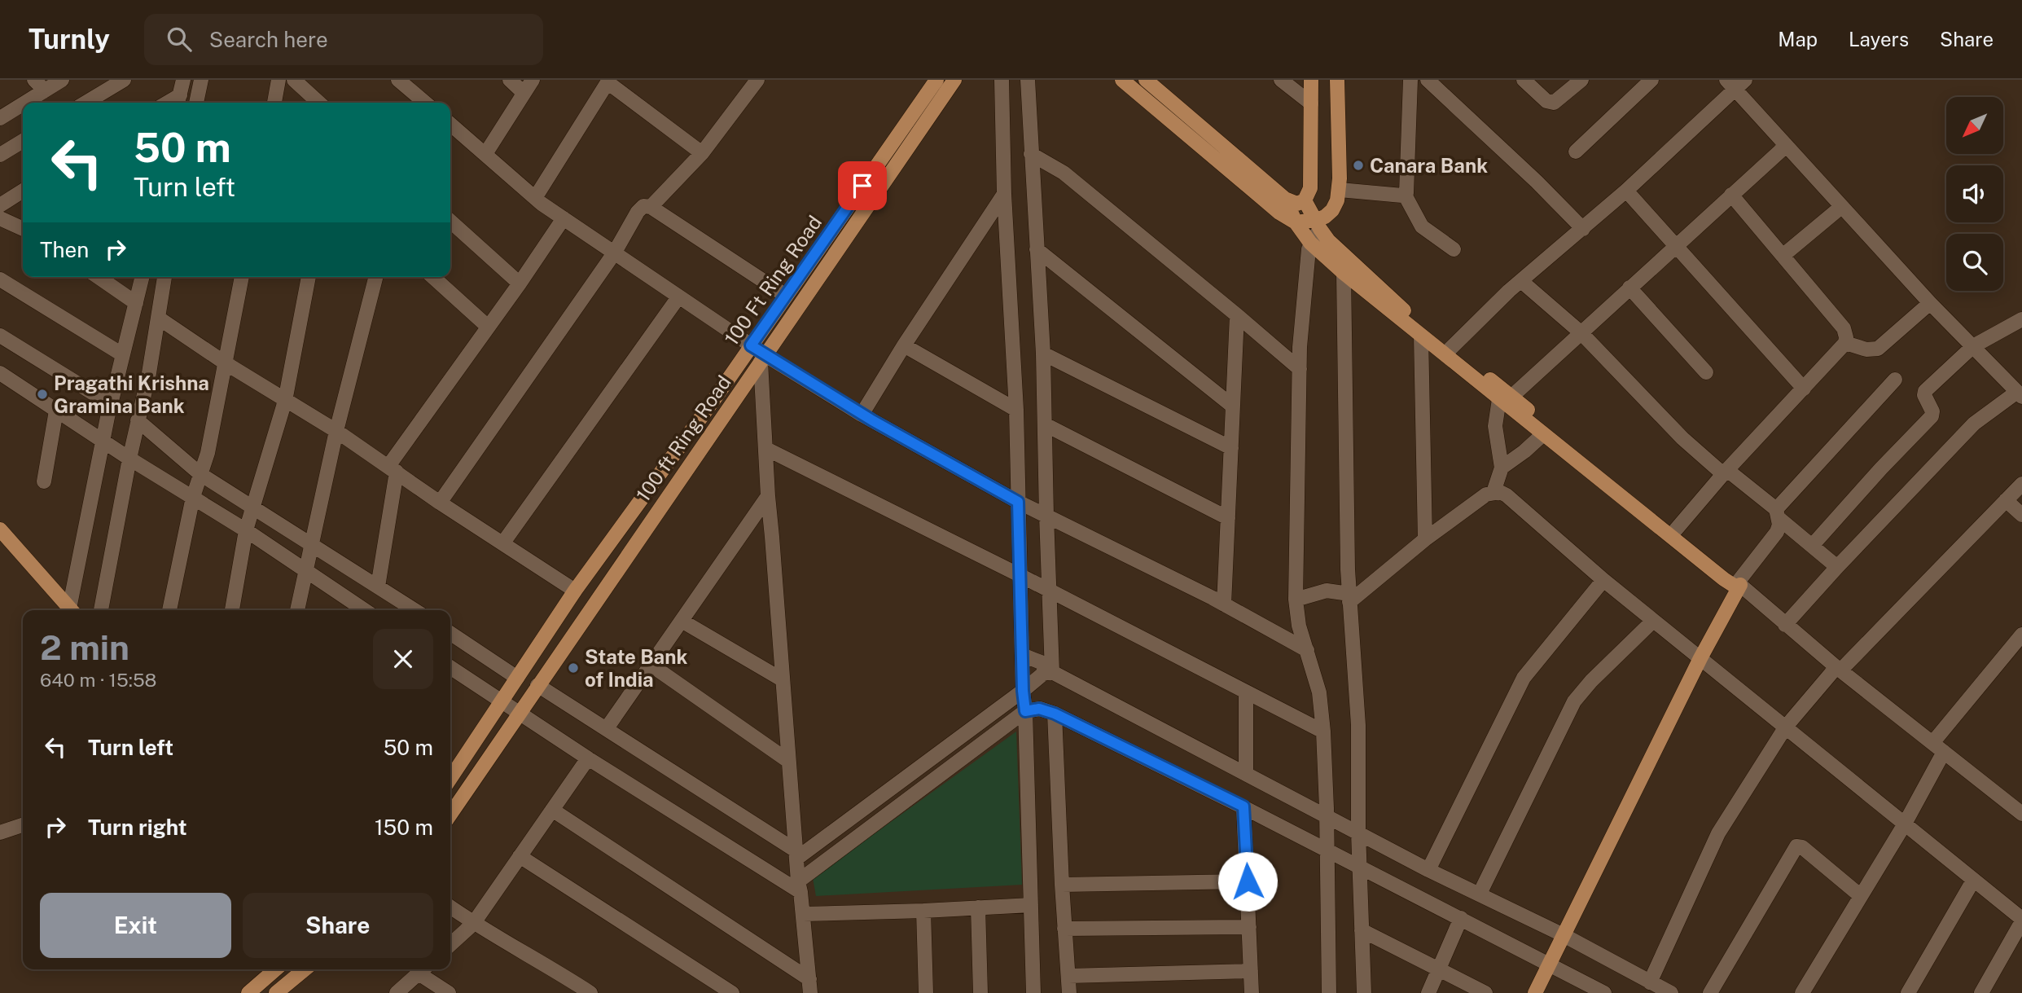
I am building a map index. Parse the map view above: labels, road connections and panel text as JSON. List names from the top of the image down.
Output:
{
  "streets": {
    "main road": ["100 Ft Ring Road", "100 ft Ring Road"]
  },
  "places": ["Canara Bank", "Pragathi Krishna Gramina Bank", "State Bank of India"],
  "north": "bottom left",
  "page": {
    "header": "Turnly",
    "search": "Search here",
    "nav": ["Map", "Layers", "Share"],
    "turn": ["50 m", "Turn left"],
    "then": "Then",
    "heading": ["2 min", "640 m · 15:58"],
    "list": [
      {
        "name": "Turn left",
        "value": "50 m"
      },
      {
        "name": "Turn right",
        "value": "150 m"
      }
    ],
    "buttons": ["Exit", "Share"]
  }
}
